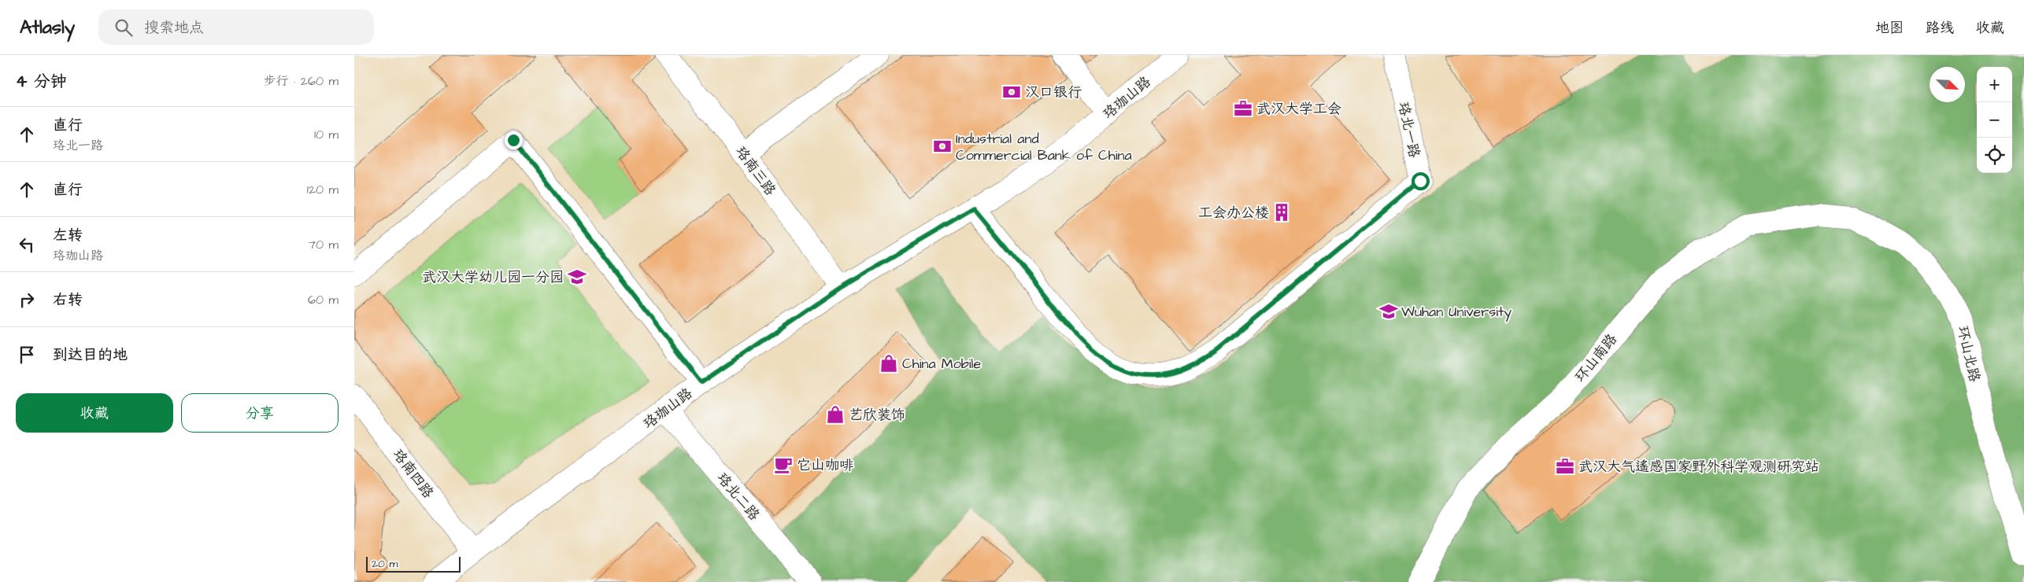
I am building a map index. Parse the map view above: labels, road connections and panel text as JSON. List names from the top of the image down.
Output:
{
  "streets": {
    "street": [
      "珞珈山路",
      "珞北一路",
      "珞南三路",
      "环山北路",
      "环山南路",
      "珞南四路",
      "珞北二路"
    ]
  },
  "crossings": [
    ["珞珈山路", "珞北一路"],
    ["珞珈山路", "珞南三路"],
    ["珞珈山路", "珞南四路"],
    ["珞珈山路", "珞北二路"],
    ["环山北路", "环山南路"]
  ],
  "places": {
    "bank": ["汉口银行", "Industrial and Commercial Bank of China"],
    "office": ["武汉大学工会", "武汉大气遥感国家野外科学观测研究站"],
    "building": ["工会办公楼"],
    "school or university": ["武汉大学幼儿园一分园", "Wuhan University"],
    "shop": ["China Mobile", "艺欣装饰"],
    "cafe": ["它山咖啡"]
  },
  "scale_bar": "20 m",
  "north": "bottom right",
  "page": {
    "header": "Atlasly",
    "search": "搜索地点",
    "nav": ["地图", "路线", "收藏"],
    "heading": ["4 分钟", "步行 · 260 m"],
    "map_buttons": ["+", "−"],
    "list": [
      ["直行", "珞北一路", "10 m"],
      ["直行", "120 m"],
      ["左转", "珞珈山路", "70 m"],
      ["右转", "60 m"],
      "到达目的地"
    ],
    "buttons": ["收藏", "分享"],
    "scale": "20 m"
  }
}
